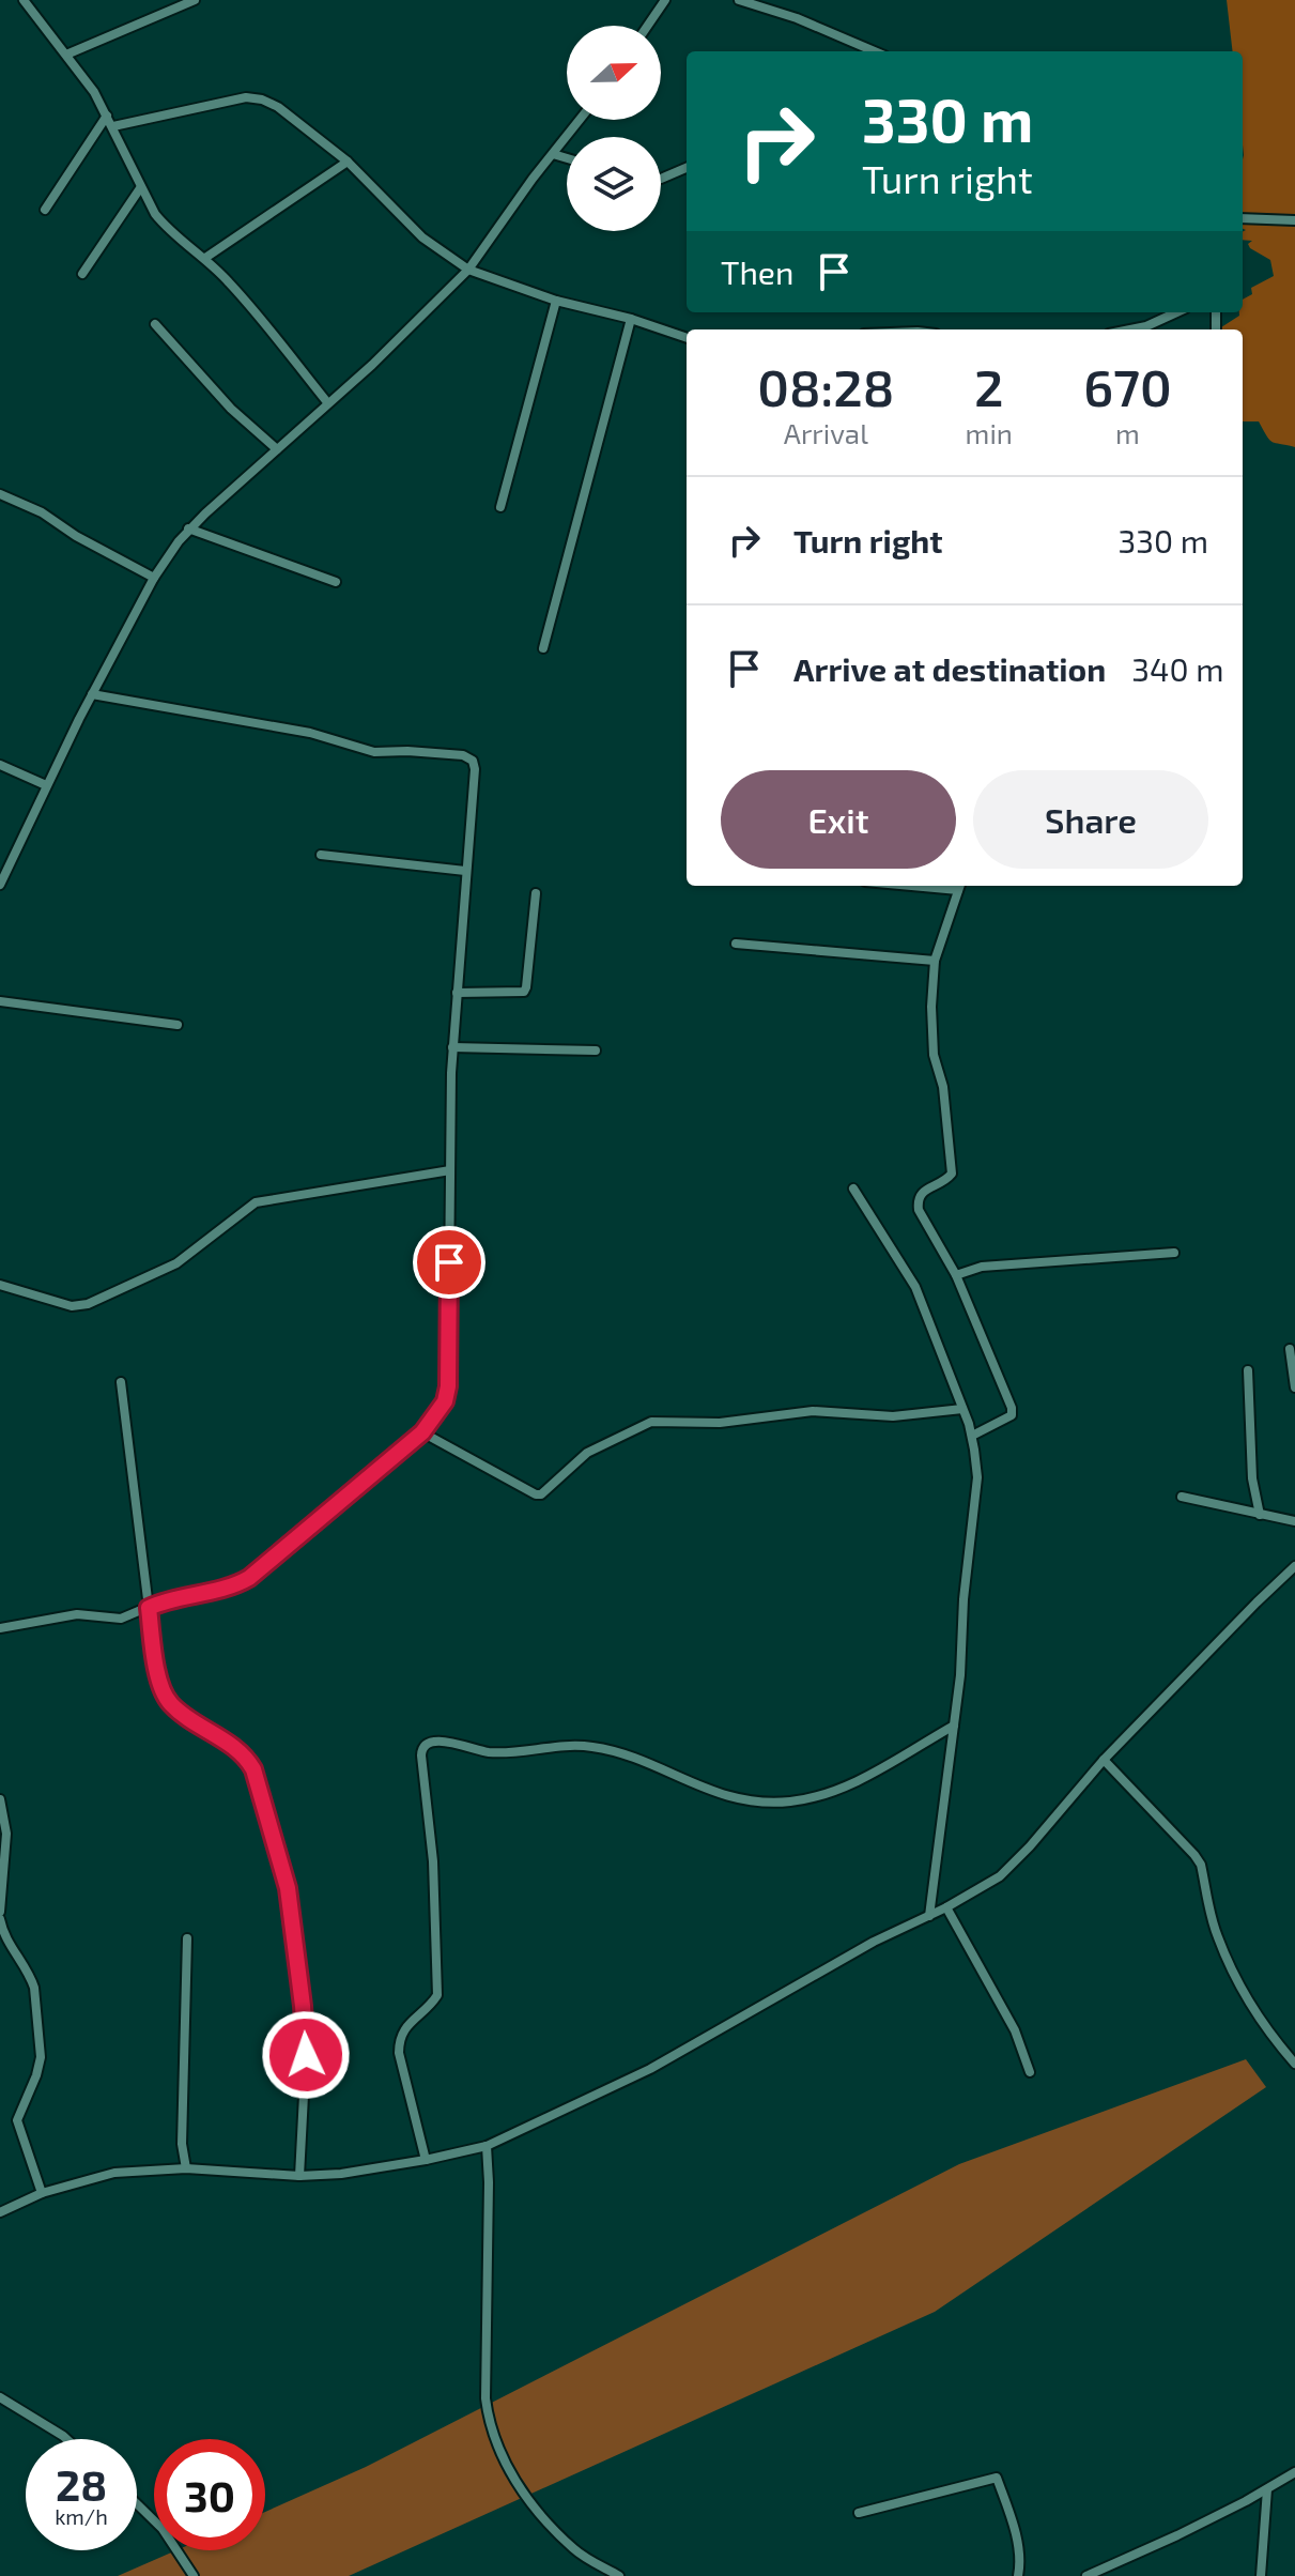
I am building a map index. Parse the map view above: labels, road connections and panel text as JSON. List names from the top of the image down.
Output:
{
  "north": "right",
  "page": {
    "turn": ["330 m", "Turn right"],
    "then": "Then",
    "eta": [
      "08:28",
      "Arrival",
      "2",
      "min",
      "670",
      "m"
    ],
    "list": [
      {
        "name": "Turn right",
        "value": "330 m"
      },
      {
        "name": "Arrive at destination",
        "value": "340 m"
      }
    ],
    "buttons": ["Exit", "Share"],
    "speed": "28 km/h",
    "limit": "30"
  }
}
